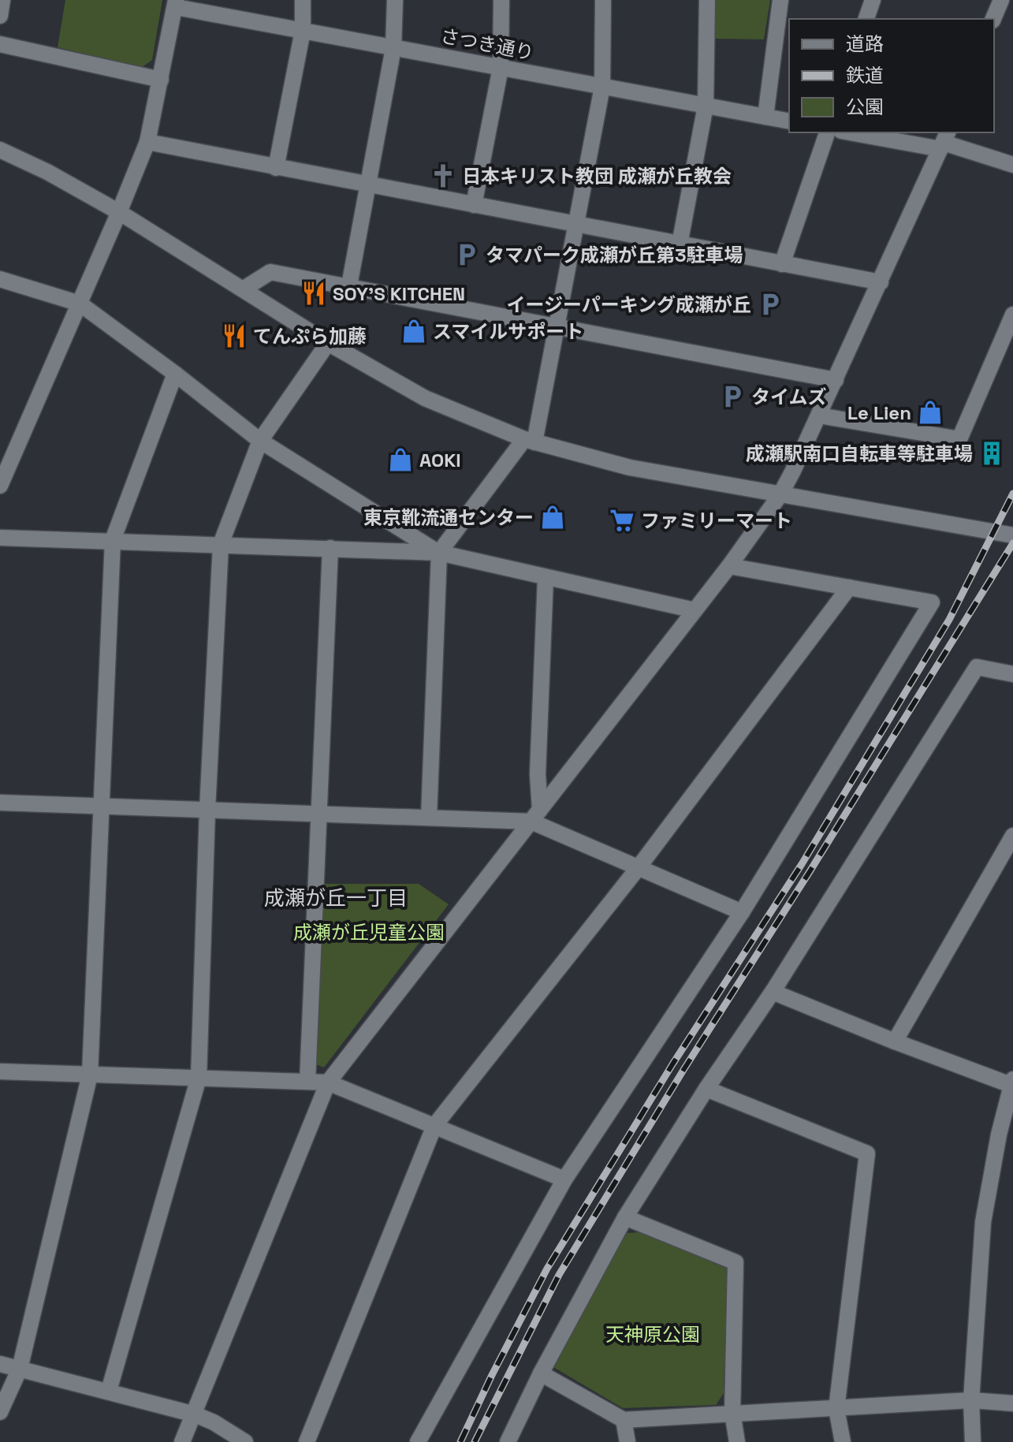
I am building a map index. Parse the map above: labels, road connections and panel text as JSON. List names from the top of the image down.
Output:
{
  "streets": {
    "street": ["さつき通り"]
  },
  "districts": ["成瀬が丘一丁目"],
  "parks": ["成瀬が丘児童公園", "天神原公園"],
  "places": {
    "church": ["日本キリスト教団 成瀬が丘教会"],
    "parking": ["タマパーク成瀬が丘第3駐車場", "イージーパーキング成瀬が丘", "タイムズ"],
    "restaurant": ["SOY'S KITCHEN", "てんぷら加藤"],
    "shop": [
      "スマイルサポート",
      "Le Lien",
      "AOKI",
      "東京靴流通センター"
    ],
    "building": ["成瀬駅南口自転車等駐車場"],
    "supermarket": ["ファミリーマート"]
  },
  "legend": ["道路", "鉄道", "公園"]
}
